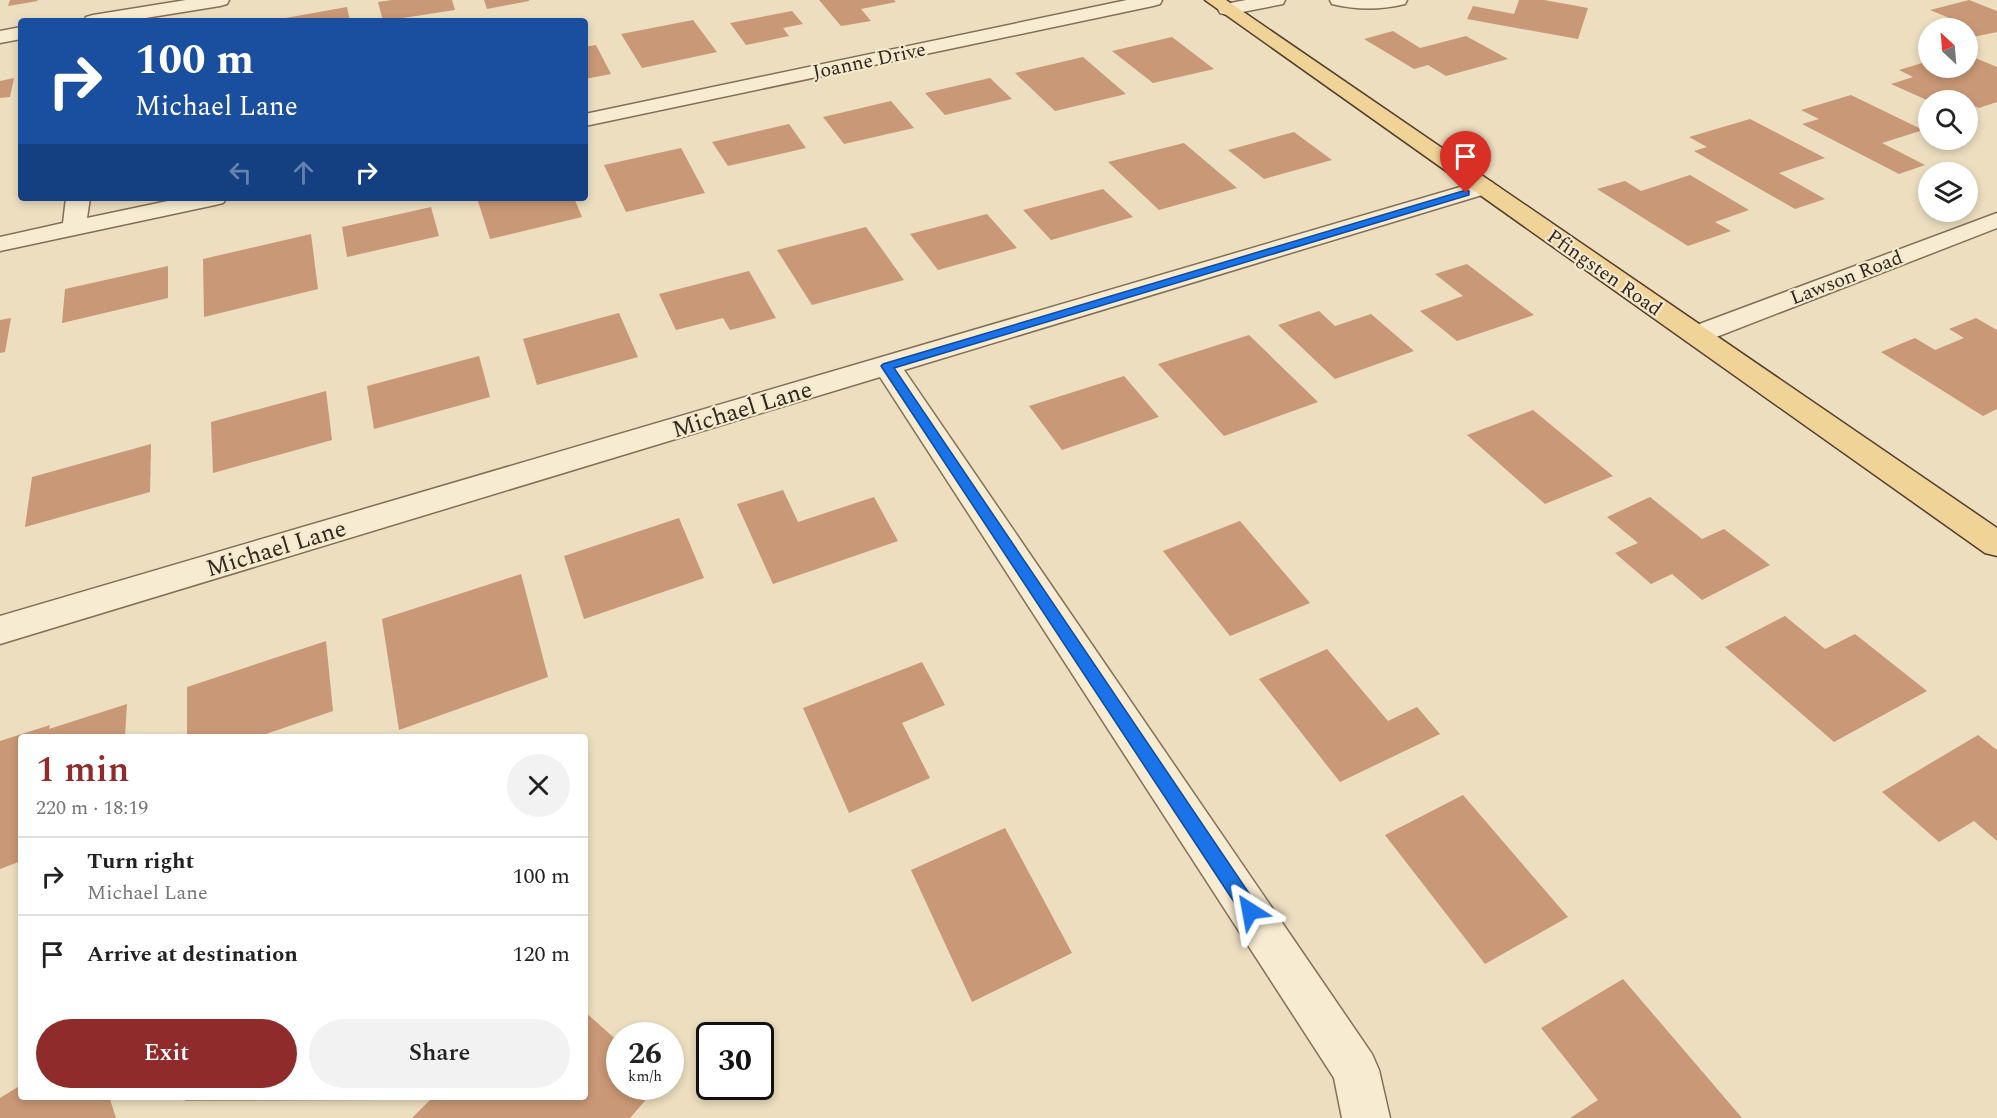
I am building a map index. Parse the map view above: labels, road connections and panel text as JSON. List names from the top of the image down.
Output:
{
  "streets": {
    "main road": ["Pfingsten Road"],
    "street": ["Joanne Drive", "Lawson Road", "Michael Lane"]
  },
  "crossings": [
    ["Pfingsten Road", "Lawson Road"],
    ["Pfingsten Road", "Michael Lane"]
  ],
  "north": "top left",
  "page": {
    "turn": ["100 m", "Michael Lane"],
    "heading": ["1 min", "220 m · 18:19"],
    "list": [
      {
        "name": "Turn right",
        "note": "Michael Lane",
        "value": "100 m"
      },
      {
        "name": "Arrive at destination",
        "value": "120 m"
      }
    ],
    "buttons": ["Exit", "Share"],
    "speed": "26 km/h",
    "limit": "30"
  }
}
